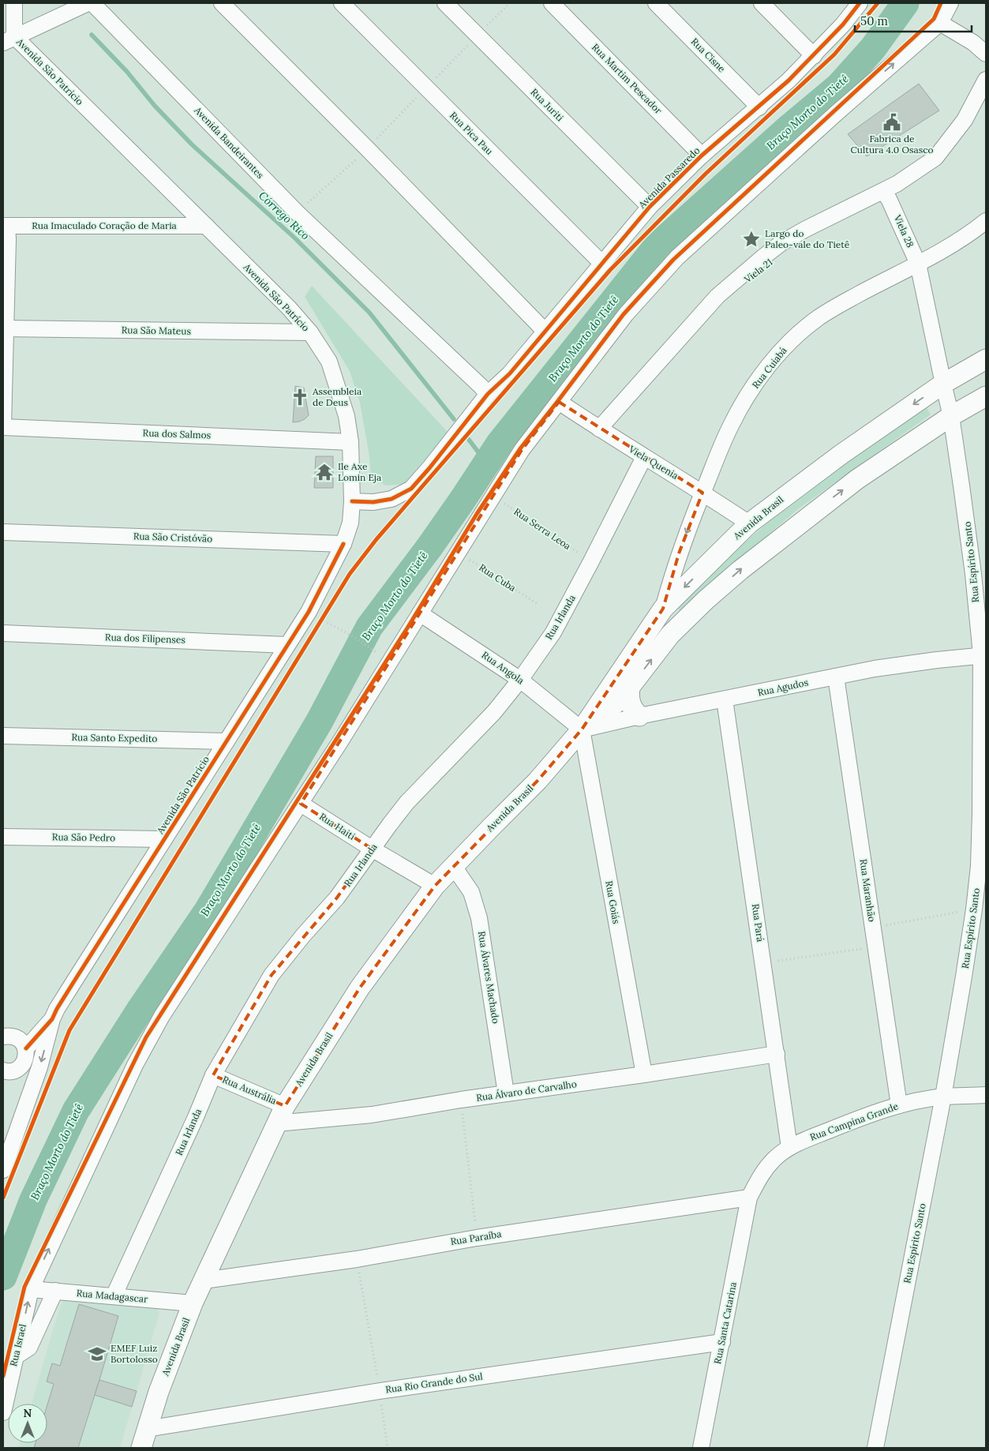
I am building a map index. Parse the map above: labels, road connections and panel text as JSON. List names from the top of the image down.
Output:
{
  "streets": {
    "main road": ["Avenida Brasil"],
    "street": [
      "Rua Cisne",
      "Avenida São Patrício",
      "Rua Martim Pescador",
      "Rua Juriti",
      "Rua Pica Pau",
      "Avenida Bandeirantes",
      "Avenida Passaredo",
      "Rua Imaculado Coração de Maria",
      "Viela 28",
      "Rua São Mateus",
      "Rua Cuiabá",
      "Rua dos Salmos",
      "Viela Quenia",
      "Rua São Cristóvão",
      "Rua Espírito Santo",
      "Rua Irlanda",
      "Rua dos Filipenses",
      "Rua Angola",
      "Rua Agudos",
      "Rua Santo Expedito",
      "Rua Haiti",
      "Rua São Pedro",
      "Rua Maranhão",
      "Rua Goiás",
      "Rua Pará",
      "Rua Álvares Machado",
      "Rua Austrália",
      "Rua Álvaro de Carvalho",
      "Rua Campina Grande",
      "Rua Paraíba",
      "Rua Madagascar",
      "Rua Santa Catarina",
      "Rua Israel",
      "Rua Rio Grande do Sul"
    ],
    "path": ["Rua Serra Leoa", "Rua Cuba"]
  },
  "crossings": [
    ["Rua Cisne", "Avenida Passaredo"],
    ["Avenida São Patrício", "Avenida Passaredo"],
    ["Avenida São Patrício", "Rua Imaculado Coração de Maria"],
    ["Avenida São Patrício", "Rua São Mateus"],
    ["Avenida São Patrício", "Rua dos Salmos"],
    ["Avenida São Patrício", "Rua São Cristóvão"],
    ["Avenida São Patrício", "Rua dos Filipenses"],
    ["Avenida São Patrício", "Rua Santo Expedito"],
    ["Avenida São Patrício", "Rua São Pedro"],
    ["Rua Martim Pescador", "Avenida Passaredo"],
    ["Rua Juriti", "Avenida Passaredo"],
    ["Rua Pica Pau", "Avenida Passaredo"],
    ["Avenida Bandeirantes", "Avenida Passaredo"],
    ["Viela 28", "Rua Cuiabá"],
    ["Viela 28", "Rua Espírito Santo"],
    ["Rua Cuiabá", "Viela Quenia"],
    ["Rua Cuiabá", "Avenida Brasil"],
    ["Rua Cuiabá", "Rua Espírito Santo"],
    ["Viela Quenia", "Avenida Brasil"],
    ["Viela Quenia", "Rua Irlanda"],
    ["Viela Quenia", "Rua Israel"],
    ["Avenida Brasil", "Rua Espírito Santo"],
    ["Avenida Brasil", "Rua Angola"],
    ["Avenida Brasil", "Rua Agudos"],
    ["Avenida Brasil", "Rua Haiti"],
    ["Avenida Brasil", "Rua Goiás"],
    ["Avenida Brasil", "Rua Álvares Machado"],
    ["Avenida Brasil", "Rua Austrália"],
    ["Avenida Brasil", "Rua Álvaro de Carvalho"],
    ["Avenida Brasil", "Rua Paraíba"],
    ["Avenida Brasil", "Rua Madagascar"],
    ["Avenida Brasil", "Rua Rio Grande do Sul"],
    ["Rua Serra Leoa", "Rua Irlanda"],
    ["Rua Serra Leoa", "Rua Israel"],
    ["Rua Espírito Santo", "Rua Agudos"],
    ["Rua Espírito Santo", "Rua Campina Grande"],
    ["Rua Cuba", "Rua Israel"],
    ["Rua Irlanda", "Rua Angola"],
    ["Rua Irlanda", "Rua Haiti"],
    ["Rua Irlanda", "Rua Austrália"],
    ["Rua Irlanda", "Rua Madagascar"],
    ["Rua Angola", "Rua Agudos"],
    ["Rua Angola", "Rua Goiás"],
    ["Rua Angola", "Rua Israel"],
    ["Rua Agudos", "Rua Maranhão"],
    ["Rua Agudos", "Rua Goiás"],
    ["Rua Agudos", "Rua Pará"],
    ["Rua Haiti", "Rua Israel"],
    ["Rua Maranhão", "Rua Campina Grande"],
    ["Rua Goiás", "Rua Álvaro de Carvalho"],
    ["Rua Pará", "Rua Álvaro de Carvalho"],
    ["Rua Pará", "Rua Campina Grande"],
    ["Rua Álvares Machado", "Rua Álvaro de Carvalho"],
    ["Rua Campina Grande", "Rua Paraíba"],
    ["Rua Campina Grande", "Rua Santa Catarina"],
    ["Rua Paraíba", "Rua Santa Catarina"],
    ["Rua Madagascar", "Rua Israel"],
    ["Rua Santa Catarina", "Rua Rio Grande do Sul"]
  ],
  "water": ["Braço Morto do Tietê", "Córrego Rico"],
  "places": {
    "public building": ["Fabrica de Cultura 4.0 Osasco"],
    "place": ["Largo do Paleo-vale do Tietê"],
    "church": ["Assembleia de Deus"],
    "temple": ["Ile Axe Lomin Eja"],
    "school or university": ["EMEF Luiz Bortolosso"]
  },
  "scale_bar": "50 m",
  "north": "top"
}
